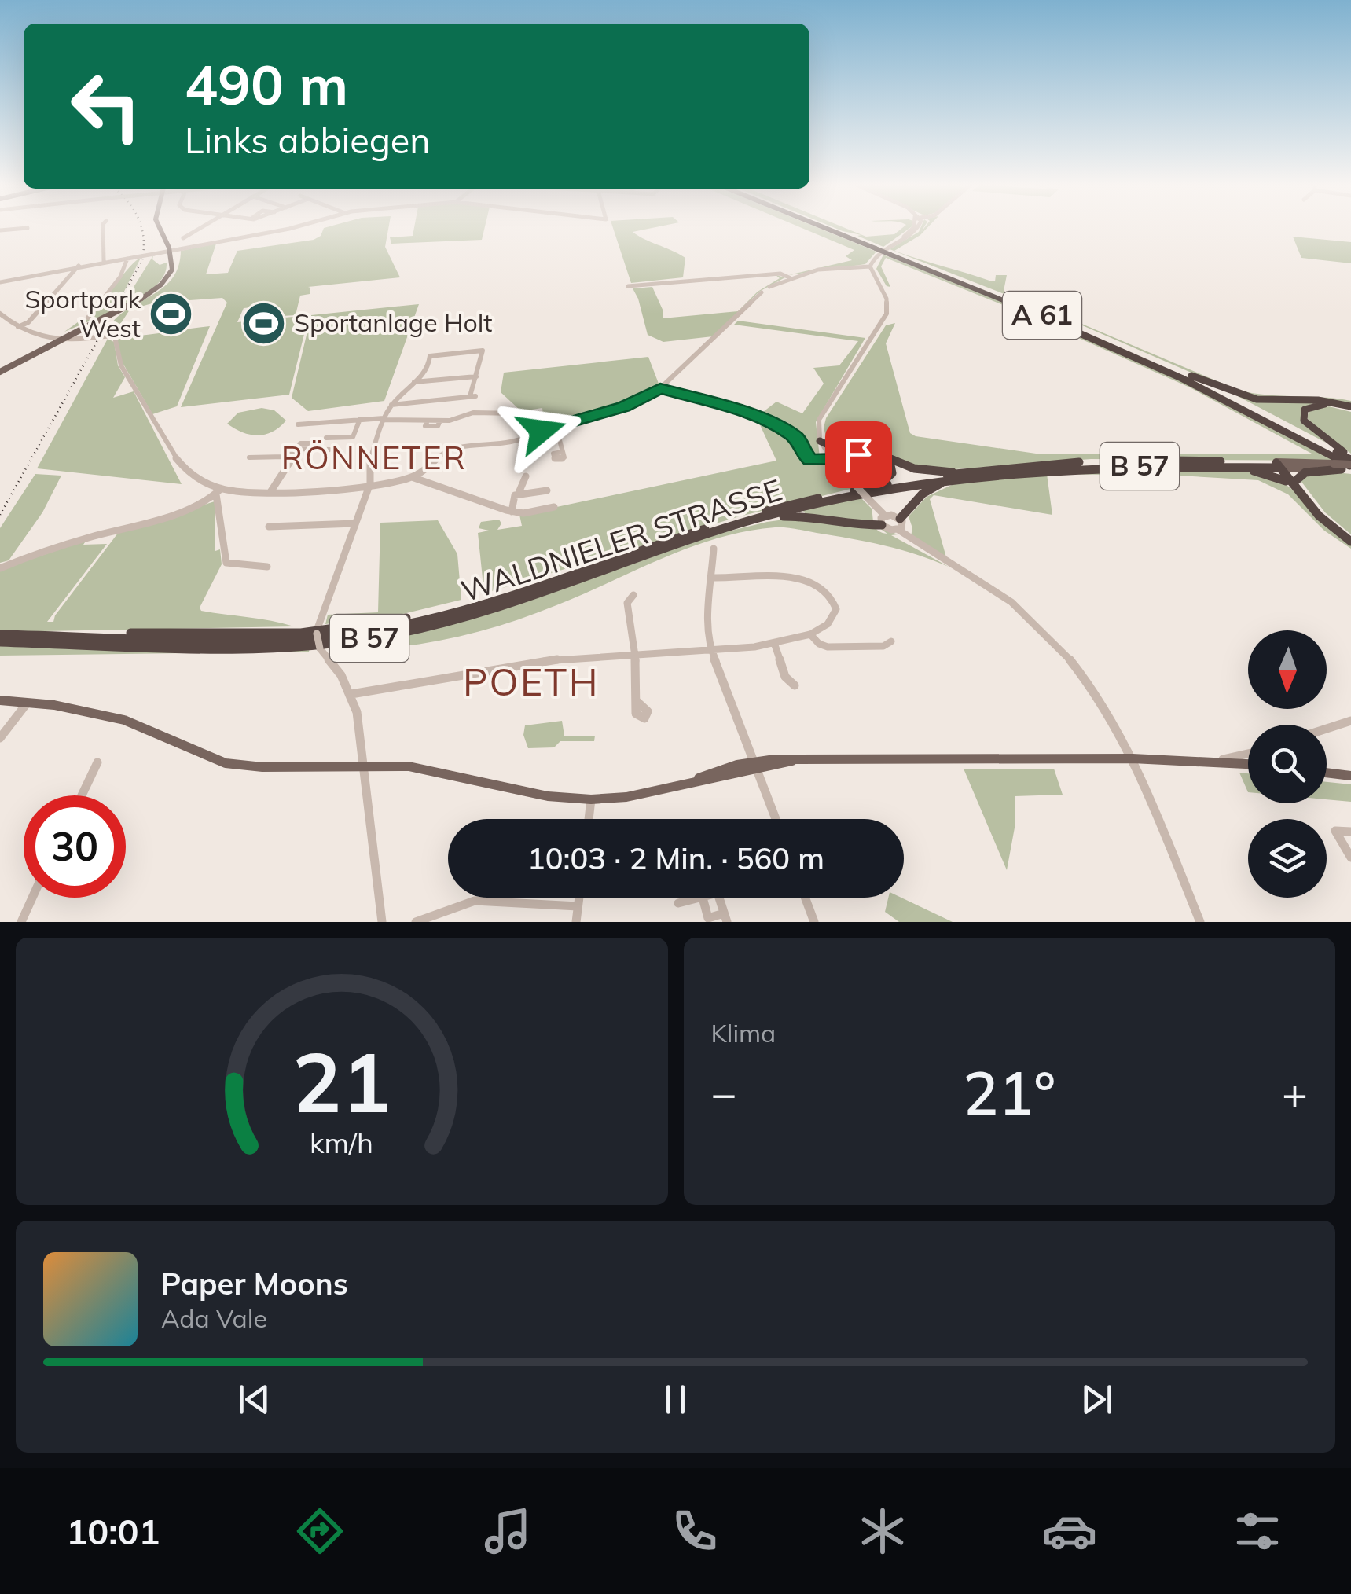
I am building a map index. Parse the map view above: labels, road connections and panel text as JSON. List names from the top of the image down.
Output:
{
  "streets": {
    "highway": ["A 61", "B 57", "WALDNIELER STRASSE"]
  },
  "crossings": [
    ["A 61", "WALDNIELER STRASSE"]
  ],
  "districts": ["RÖNNETER", "POETH"],
  "places": {
    "sports": ["Sportpark West", "Sportanlage Holt"]
  },
  "north": "bottom",
  "page": {
    "turn": ["490 m", "Links abbiegen"],
    "limit": "30",
    "trip": "10:03 · 2 Min. · 560 m",
    "tile": "Klima",
    "heat": ["−", "21°", "+"],
    "song": ["Paper Moons", "Ada Vale"],
    "tabs": "10:01",
    "gauge": ["21", "km/h"]
  }
}
